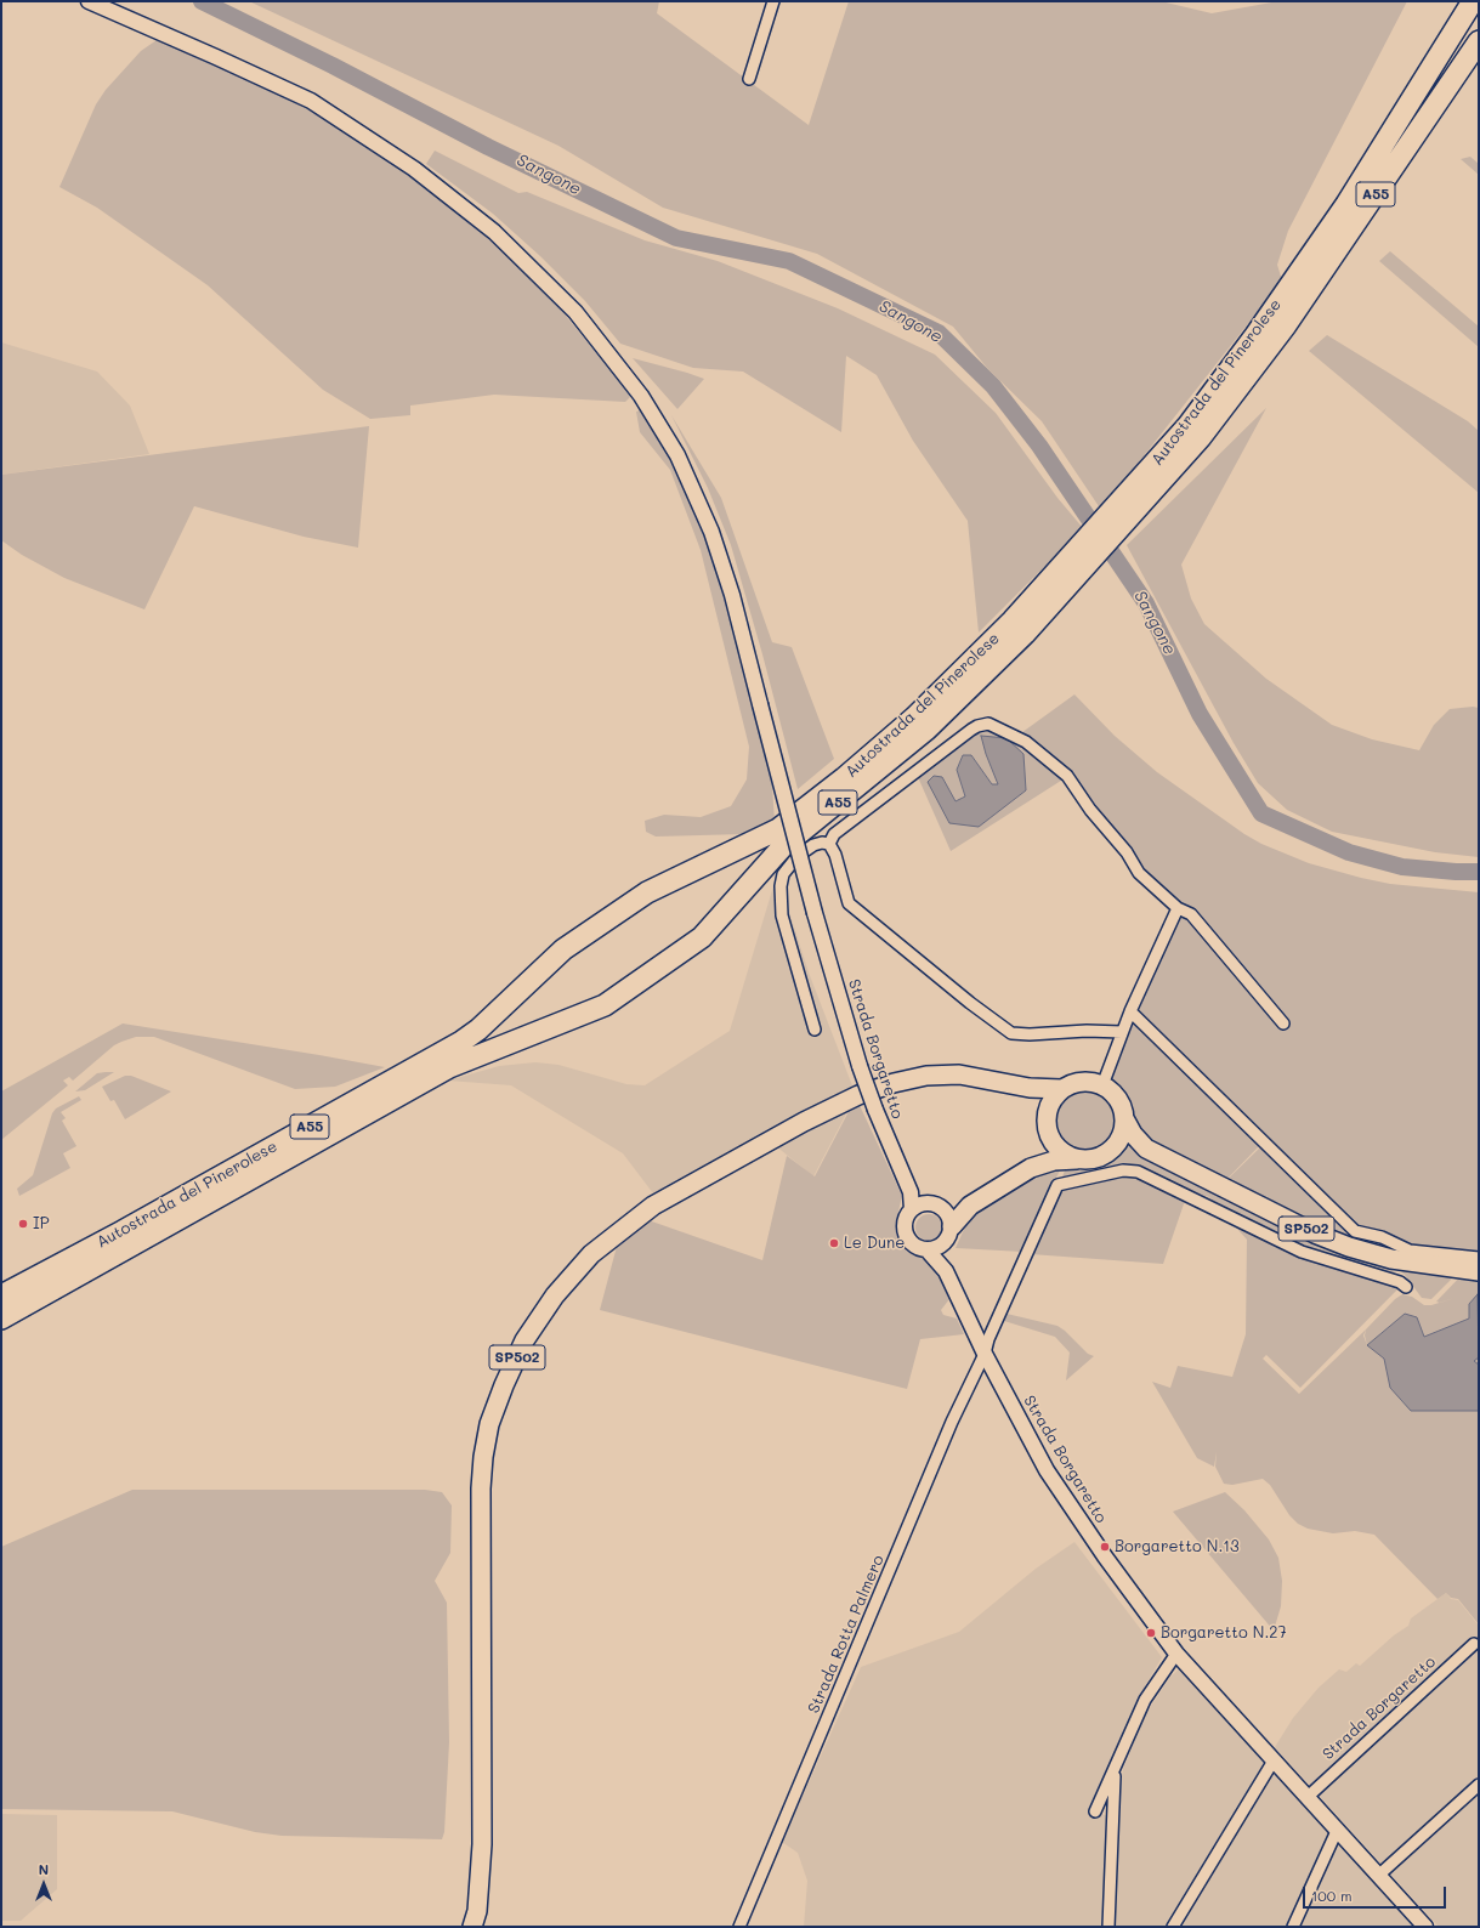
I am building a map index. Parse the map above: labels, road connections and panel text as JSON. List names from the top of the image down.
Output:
{
  "streets": {
    "highway": ["A55", "Autostrada del Pinerolese"],
    "main road": ["SP502"],
    "street": ["Strada Borgaretto", "Strada Rotta Palmero"]
  },
  "crossings": [
    ["Strada Borgaretto", "Strada Rotta Palmero"]
  ],
  "water": ["Sangone"],
  "places": [
    "IP",
    "Le Dune",
    "Borgaretto N.13",
    "Borgaretto N.27"
  ],
  "scale_bar": "100 m",
  "north": "top"
}
